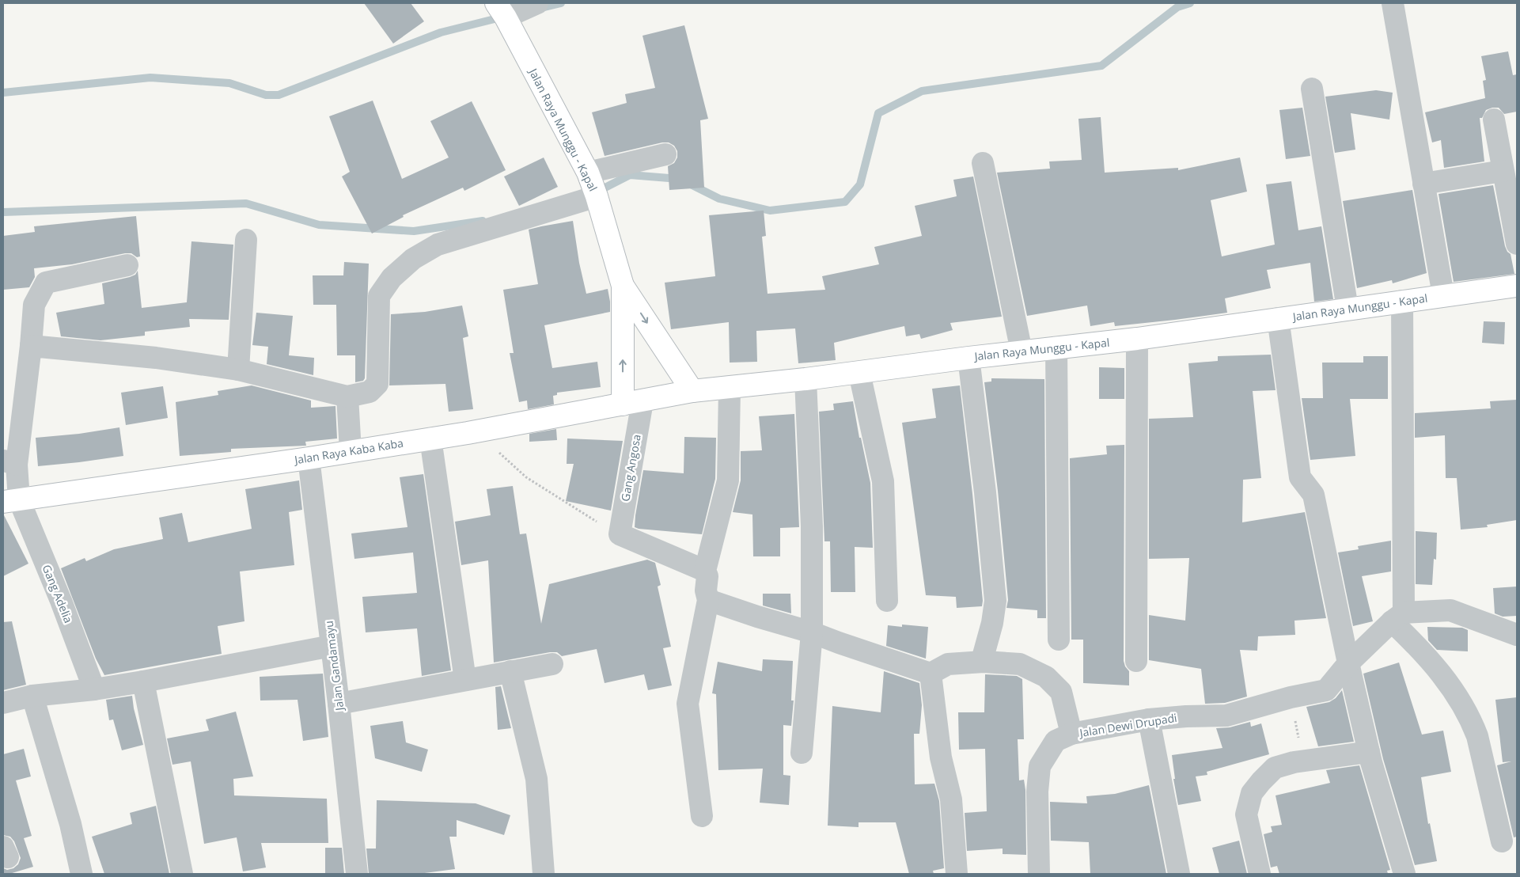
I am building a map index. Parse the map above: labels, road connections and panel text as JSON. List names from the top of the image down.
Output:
{
  "streets": {
    "street": [
      "Jalan Raya Munggu - Kapal",
      "Jalan Raya Kaba Kaba",
      "Gang Angosa",
      "Gang Adelia",
      "Jalan Gandamayu",
      "Jalan Dewi Drupadi"
    ]
  },
  "crossings": [
    ["Jalan Raya Munggu - Kapal", "Jalan Raya Kaba Kaba"],
    ["Jalan Raya Munggu - Kapal", "Gang Angosa"],
    ["Jalan Raya Kaba Kaba", "Gang Angosa"],
    ["Jalan Raya Kaba Kaba", "Gang Adelia"],
    ["Jalan Raya Kaba Kaba", "Jalan Gandamayu"]
  ]
}
